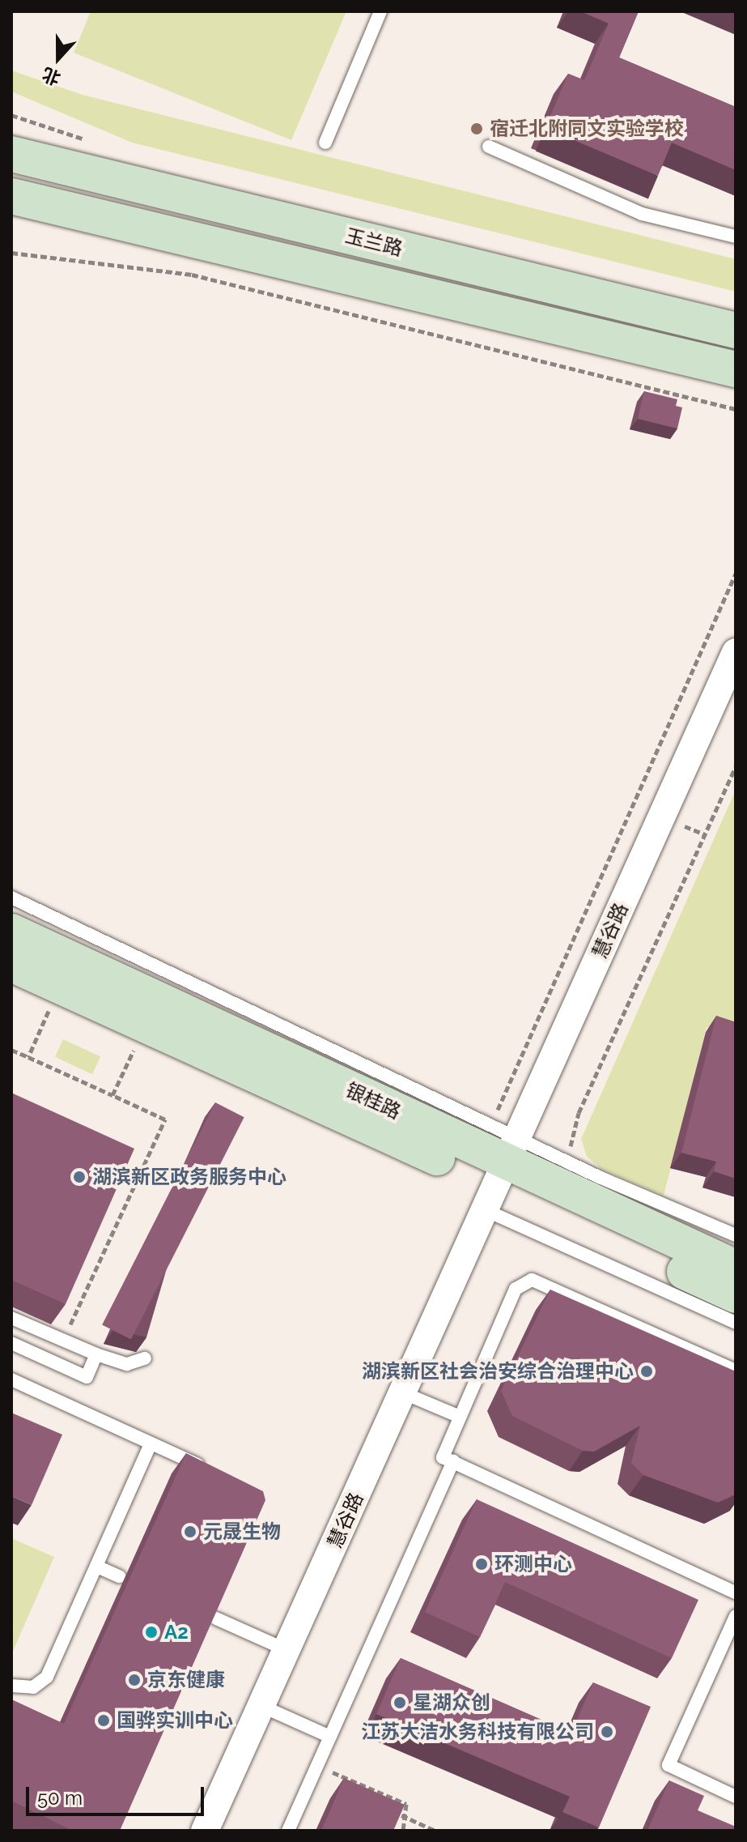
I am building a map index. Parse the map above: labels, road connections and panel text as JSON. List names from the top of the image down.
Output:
{
  "streets": {
    "street": ["玉兰路", "慧谷路", "银桂路"]
  },
  "crossings": [
    ["慧谷路", "银桂路"]
  ],
  "places": [
    "宿迁北附同文实验学校",
    "湖滨新区政务服务中心",
    "湖滨新区社会治安综合治理中心",
    "元晟生物",
    "环测中心",
    "A2",
    "京东健康",
    "星湖众创",
    "国骅实训中心",
    "江苏大洁水务科技有限公司"
  ],
  "scale_bar": "50 m",
  "north": "bottom"
}
